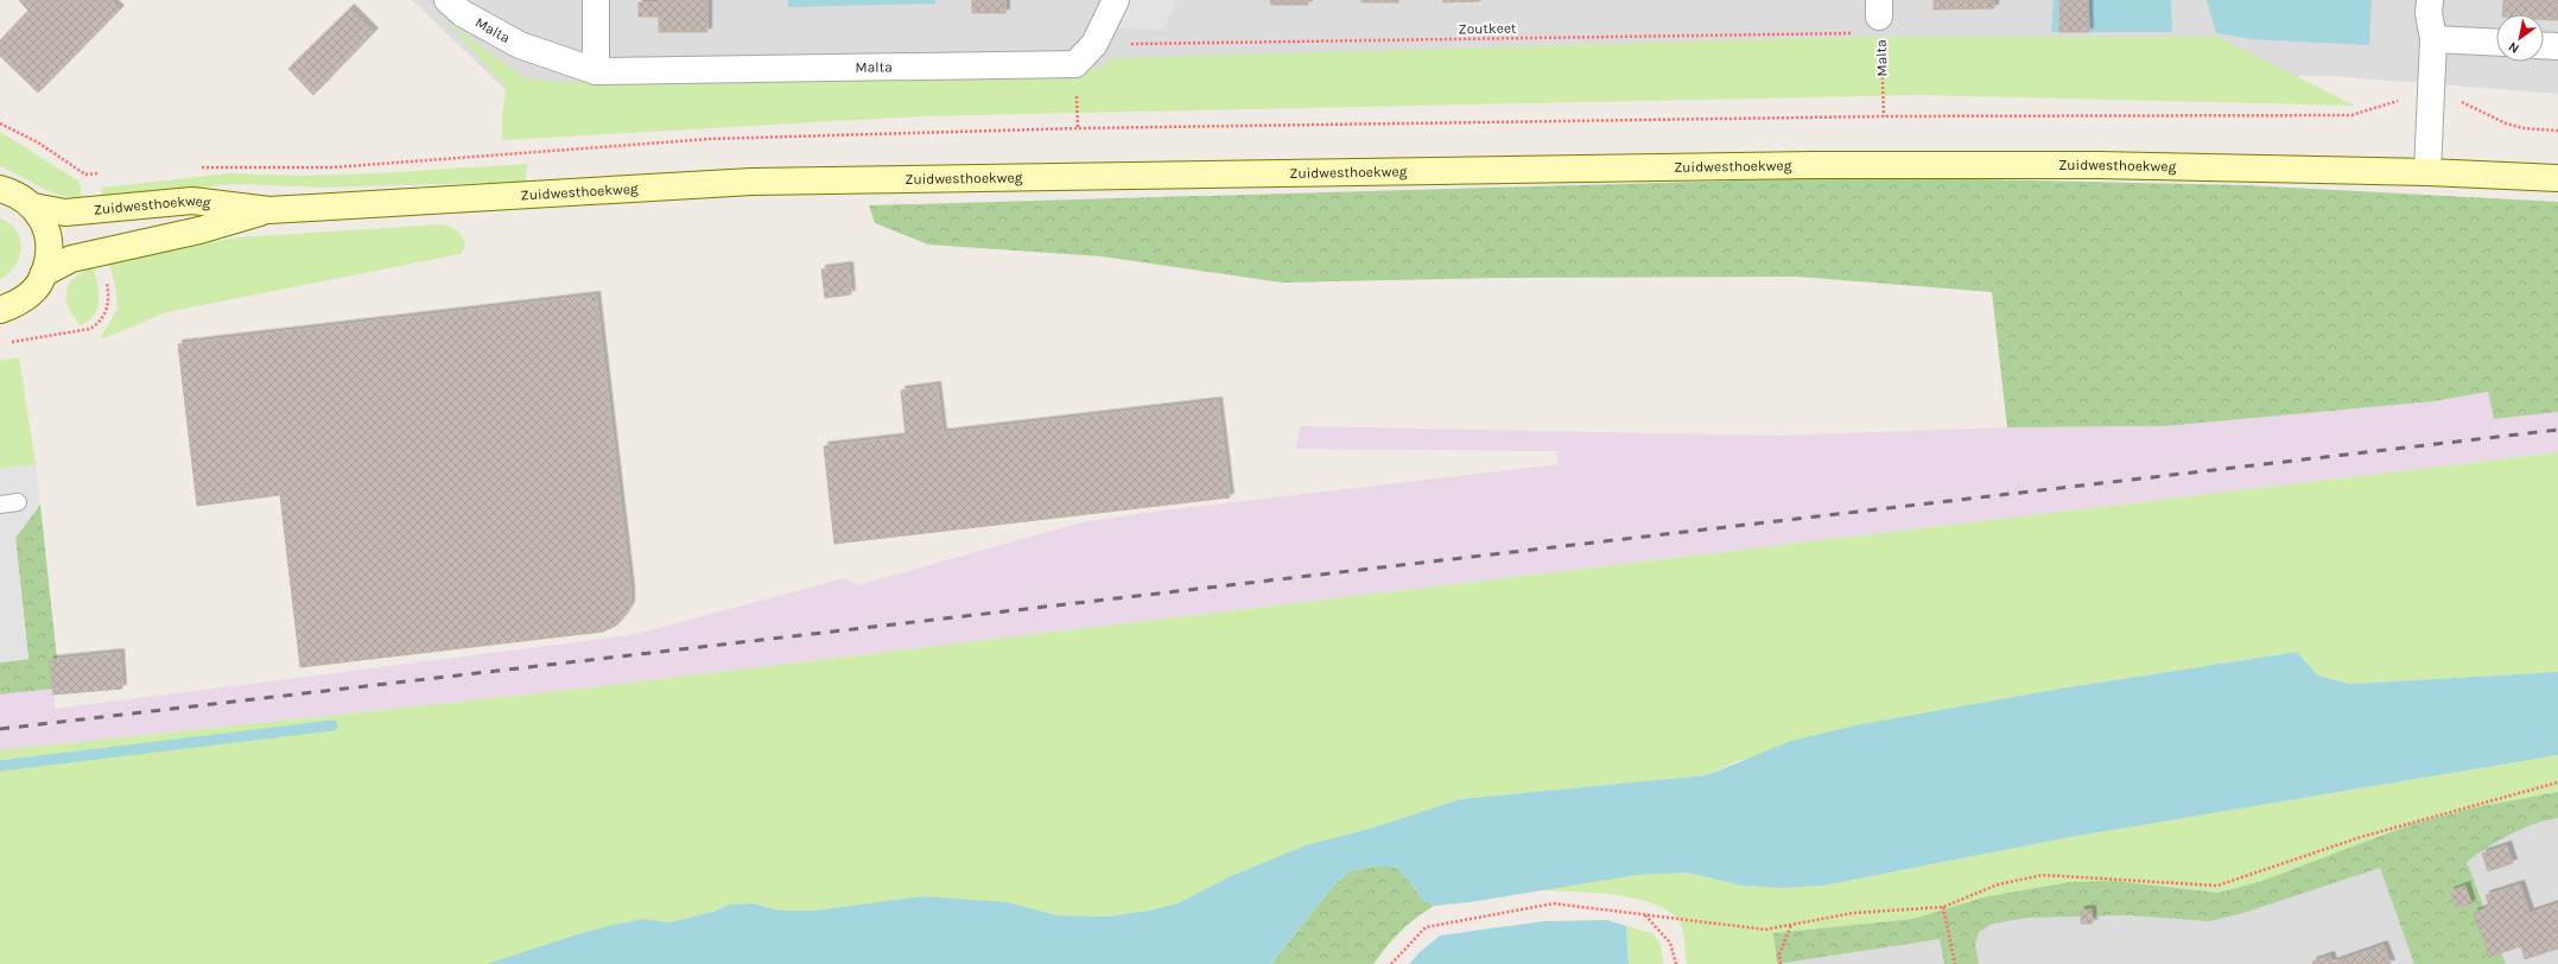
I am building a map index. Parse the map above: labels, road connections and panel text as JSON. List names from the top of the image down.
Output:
{
  "streets": {
    "main road": ["Zuidwesthoekweg"],
    "street": ["Malta"],
    "path": ["Zoutkeet"]
  },
  "crossings": [
    ["Zoutkeet", "Malta"]
  ],
  "north": "bottom left"
}
